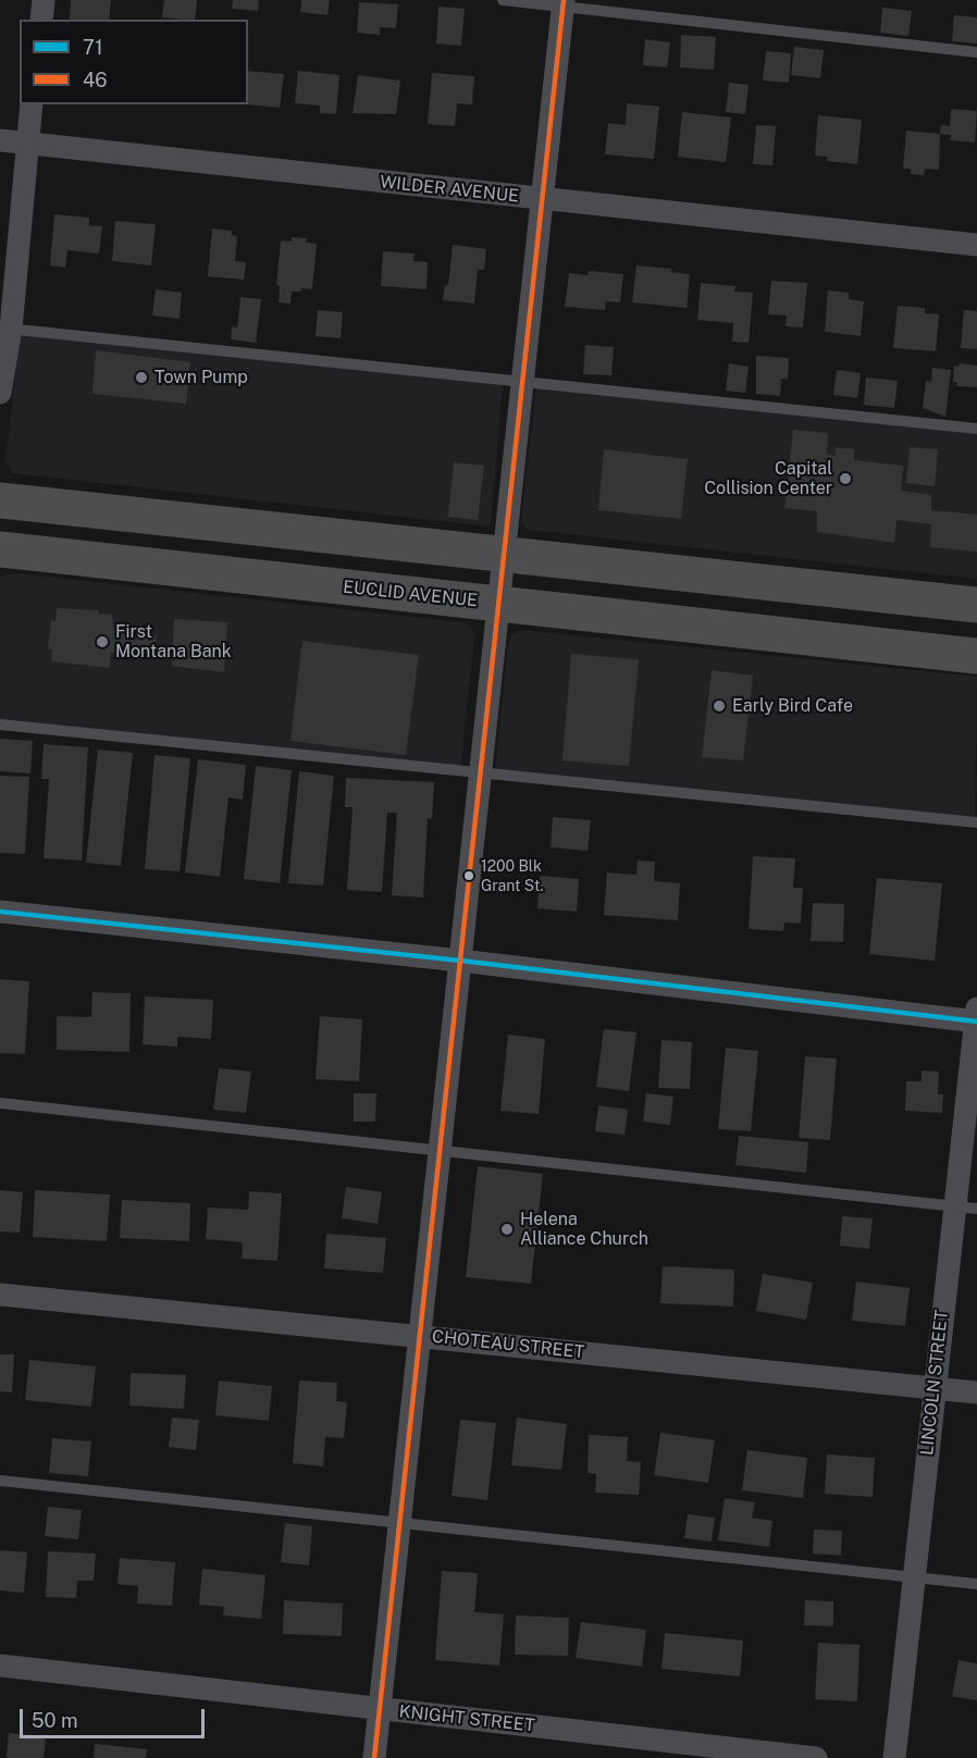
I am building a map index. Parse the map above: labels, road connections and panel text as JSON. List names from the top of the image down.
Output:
{
  "streets": {
    "highway": ["EUCLID AVENUE"],
    "street": [
      "WILDER AVENUE",
      "CHOTEAU STREET",
      "LINCOLN STREET",
      "KNIGHT STREET"
    ]
  },
  "crossings": [
    ["CHOTEAU STREET", "LINCOLN STREET"]
  ],
  "places": [
    "Town Pump",
    "Capital Collision Center",
    "First Montana Bank",
    "Early Bird Cafe",
    "1200 Blk Grant St.",
    "Helena Alliance Church"
  ],
  "lines": ["transit line 46", "transit line 71"],
  "legend": ["71", "46"],
  "scale_bar": "50 m"
}
